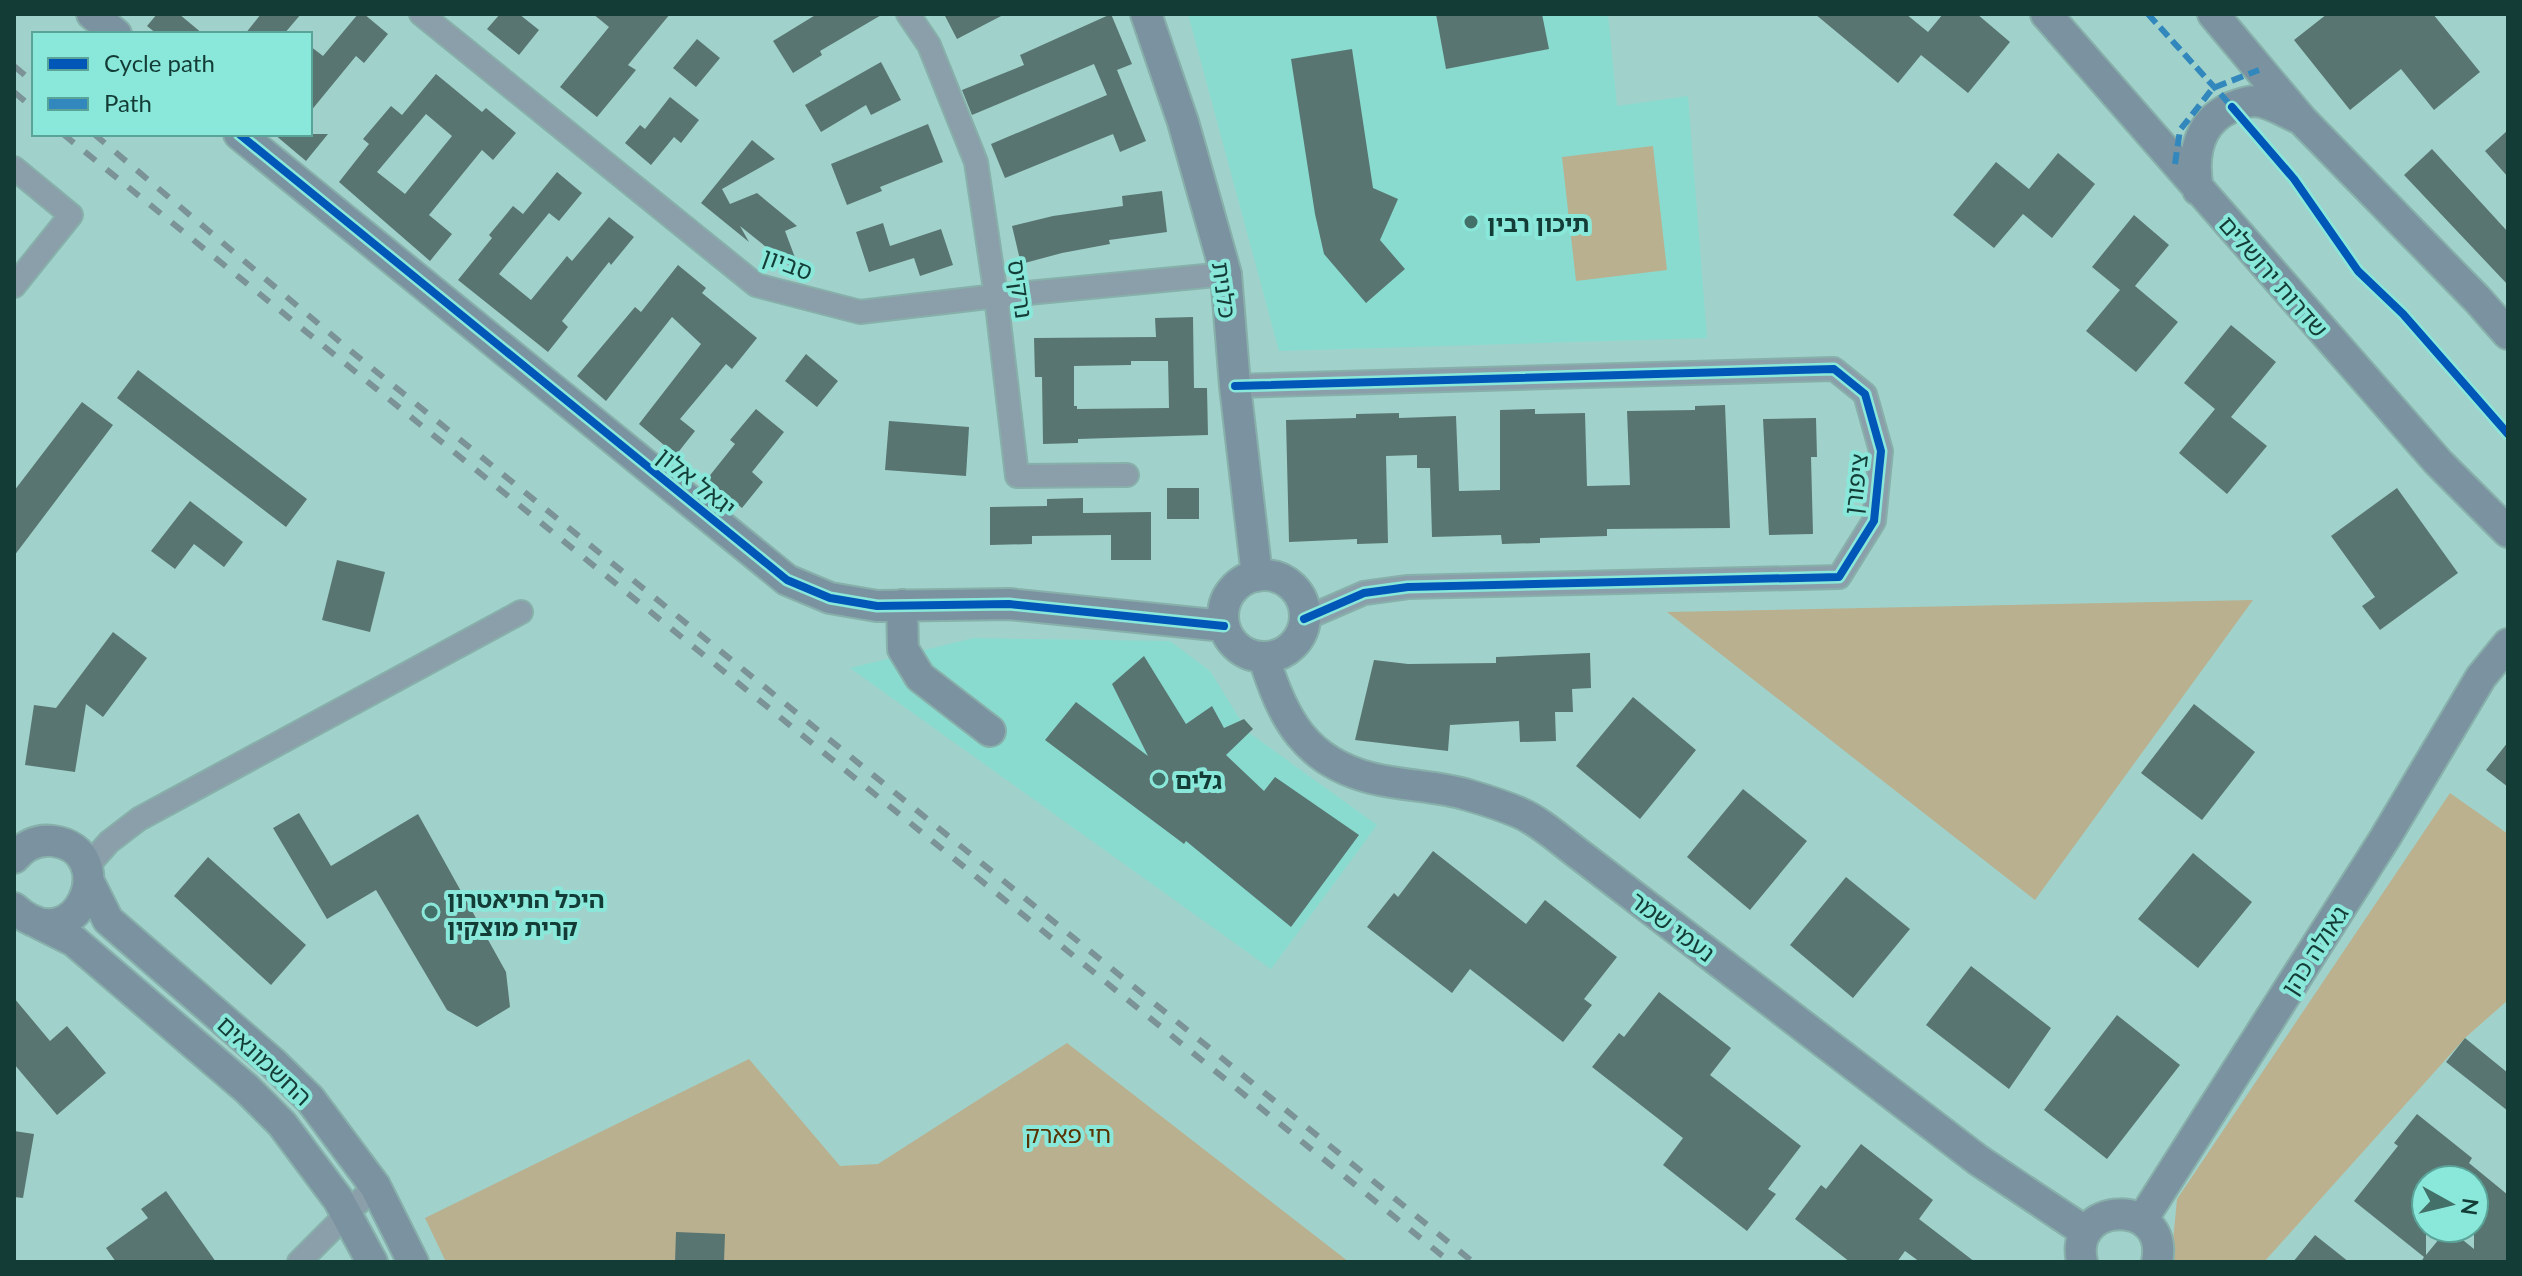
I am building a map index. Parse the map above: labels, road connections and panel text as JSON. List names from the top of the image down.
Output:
{
  "streets": {
    "street": [
      "סביון",
      "שדרות ירושלים",
      "נרקיס",
      "כלנית",
      "יגאל אלון",
      "ציפורן",
      "נעמי שמר",
      "גאולה כהן",
      "החשמונאים"
    ]
  },
  "crossings": [
    ["סביון", "נרקיס"],
    ["סביון", "כלנית"],
    ["כלנית", "יגאל אלון"],
    ["כלנית", "ציפורן"],
    ["כלנית", "נעמי שמר"],
    ["יגאל אלון", "ציפורן"],
    ["יגאל אלון", "נעמי שמר"],
    ["ציפורן", "נעמי שמר"]
  ],
  "parks": ["חי פארק"],
  "places": ["תיכון רבין", "גלים", "היכל התיאטרון קרית מוצקין"],
  "legend": ["Cycle path", "Path"],
  "north": "right"
}
